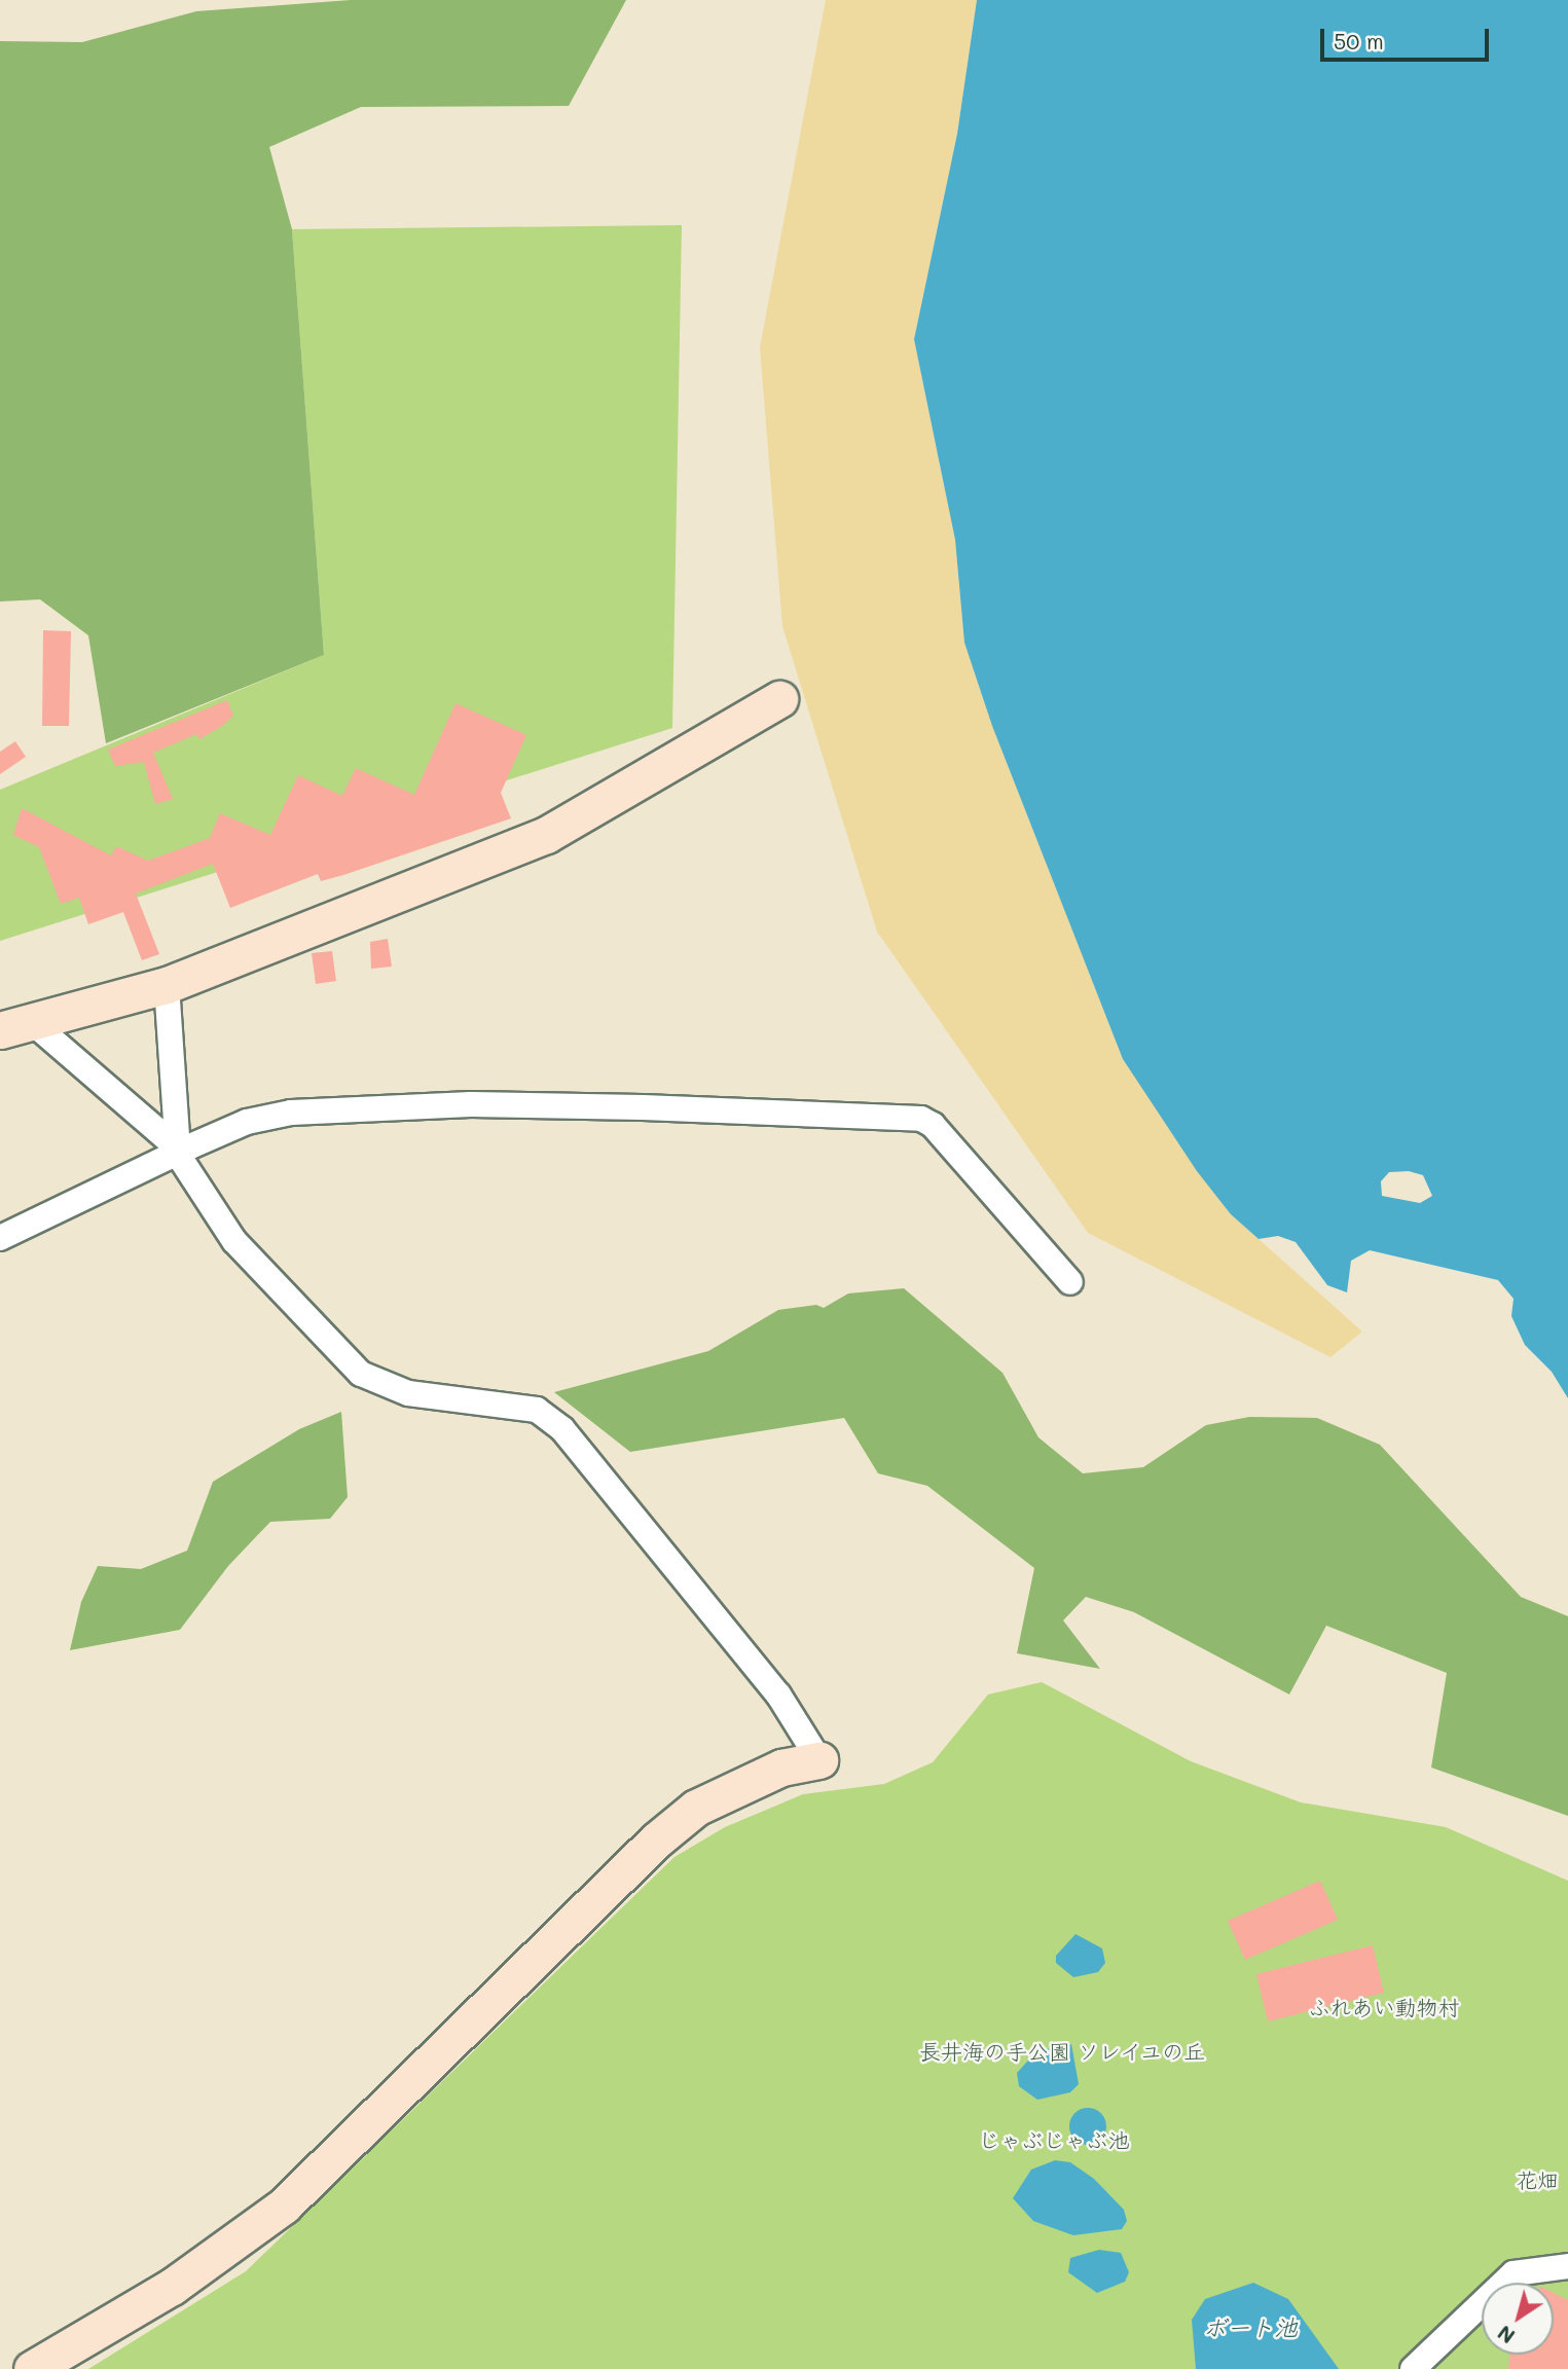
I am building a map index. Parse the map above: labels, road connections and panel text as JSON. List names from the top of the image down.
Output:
{
  "water": ["ボート池"],
  "parks": [
    "ふれあい動物村",
    "長井海の手公園 ソレイユの丘",
    "じゃぶじゃぶ池",
    "花畑"
  ],
  "scale_bar": "50 m",
  "north": "bottom left"
}
